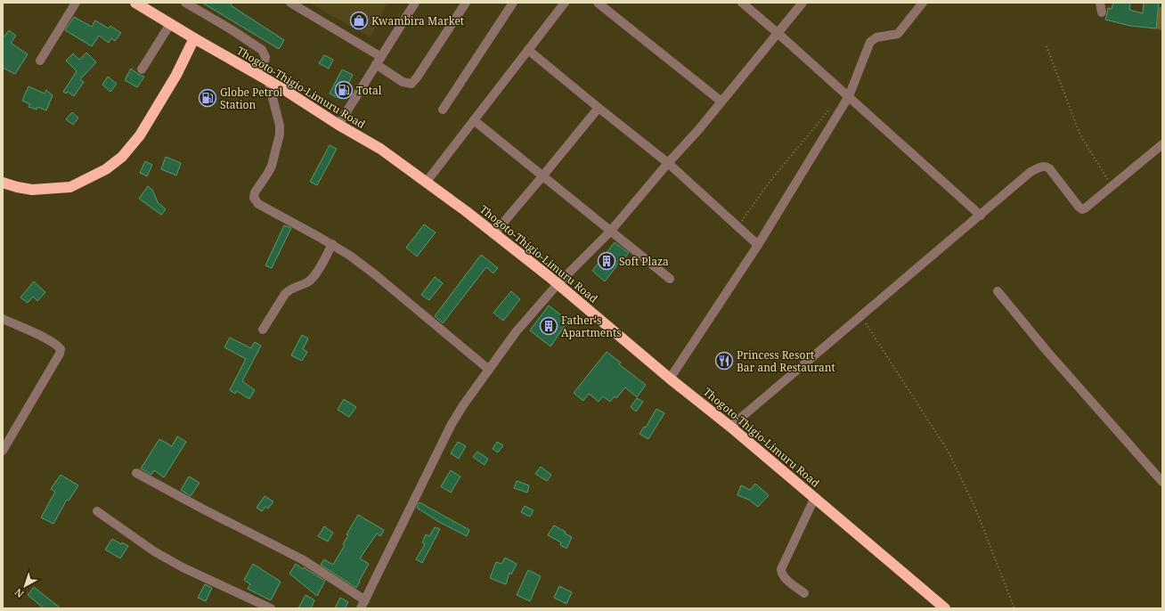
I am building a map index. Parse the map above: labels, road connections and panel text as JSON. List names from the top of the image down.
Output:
{
  "streets": {
    "highway": ["Thogoto-Thigio-Limuru Road"]
  },
  "places": {
    "shop": ["Kwambira Market"],
    "fuel station": ["Total", "Globe Petrol Station"],
    "building": ["Soft Plaza", "Father's Apartments"],
    "restaurant": ["Princess Resort Bar and Restaurant"]
  },
  "north": "bottom left"
}
